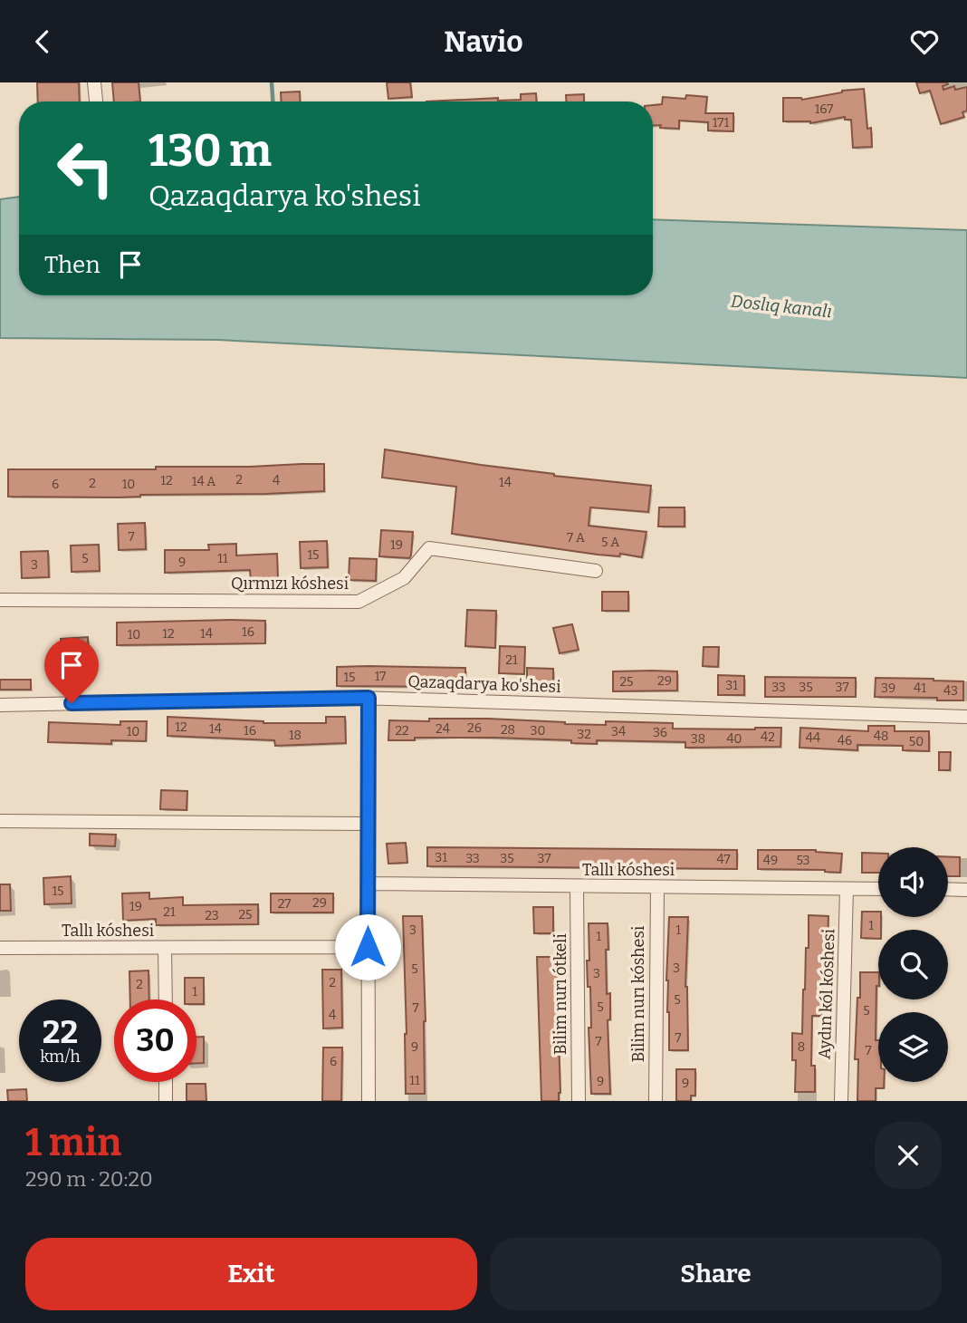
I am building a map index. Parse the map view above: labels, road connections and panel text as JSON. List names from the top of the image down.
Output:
{
  "streets": {
    "street": [
      "Qırmızı kóshesi",
      "Qazaqdarya ko'shesi",
      "Tallı kóshesi",
      "Bilim nurı ótkeli",
      "Bilim nurı kóshesi",
      "Aydın kól kóshesi"
    ]
  },
  "crossings": [
    ["Tallı kóshesi", "Bilim nurı ótkeli"],
    ["Tallı kóshesi", "Bilim nurı kóshesi"],
    ["Tallı kóshesi", "Aydın kól kóshesi"]
  ],
  "water": ["Doslıq kanalı"],
  "house_numbers": [
    "167",
    "171",
    "2",
    "12",
    "4",
    "14 А",
    "14",
    "2",
    "6",
    "10",
    "7",
    "7 А",
    "5 А",
    "19",
    "15",
    "5",
    "11",
    "9",
    "3",
    "16",
    "12",
    "14",
    "10",
    "21",
    "17",
    "15",
    "29",
    "25",
    "31",
    "33",
    "35",
    "37",
    "39",
    "41",
    "43",
    "12",
    "26",
    "14",
    "24",
    "28",
    "16",
    "22",
    "30",
    "10",
    "34",
    "36",
    "32",
    "18",
    "48",
    "42",
    "44",
    "38",
    "40",
    "46",
    "50",
    "31",
    "33",
    "35",
    "37",
    "47",
    "49",
    "53",
    "15",
    "29",
    "27",
    "19",
    "21",
    "25",
    "23",
    "1",
    "3",
    "1",
    "1",
    "3",
    "5",
    "3",
    "2",
    "2",
    "1",
    "5",
    "5",
    "7",
    "5",
    "4",
    "7",
    "7",
    "9",
    "8",
    "7",
    "6",
    "11",
    "9",
    "9"
  ],
  "page": {
    "header": "Navio",
    "turn": ["130 m", "Qazaqdarya ko'shesi"],
    "then": "Then",
    "speed": "22 km/h",
    "limit": "30",
    "heading": ["1 min", "290 m · 20:20"],
    "buttons": ["Exit", "Share"]
  }
}
